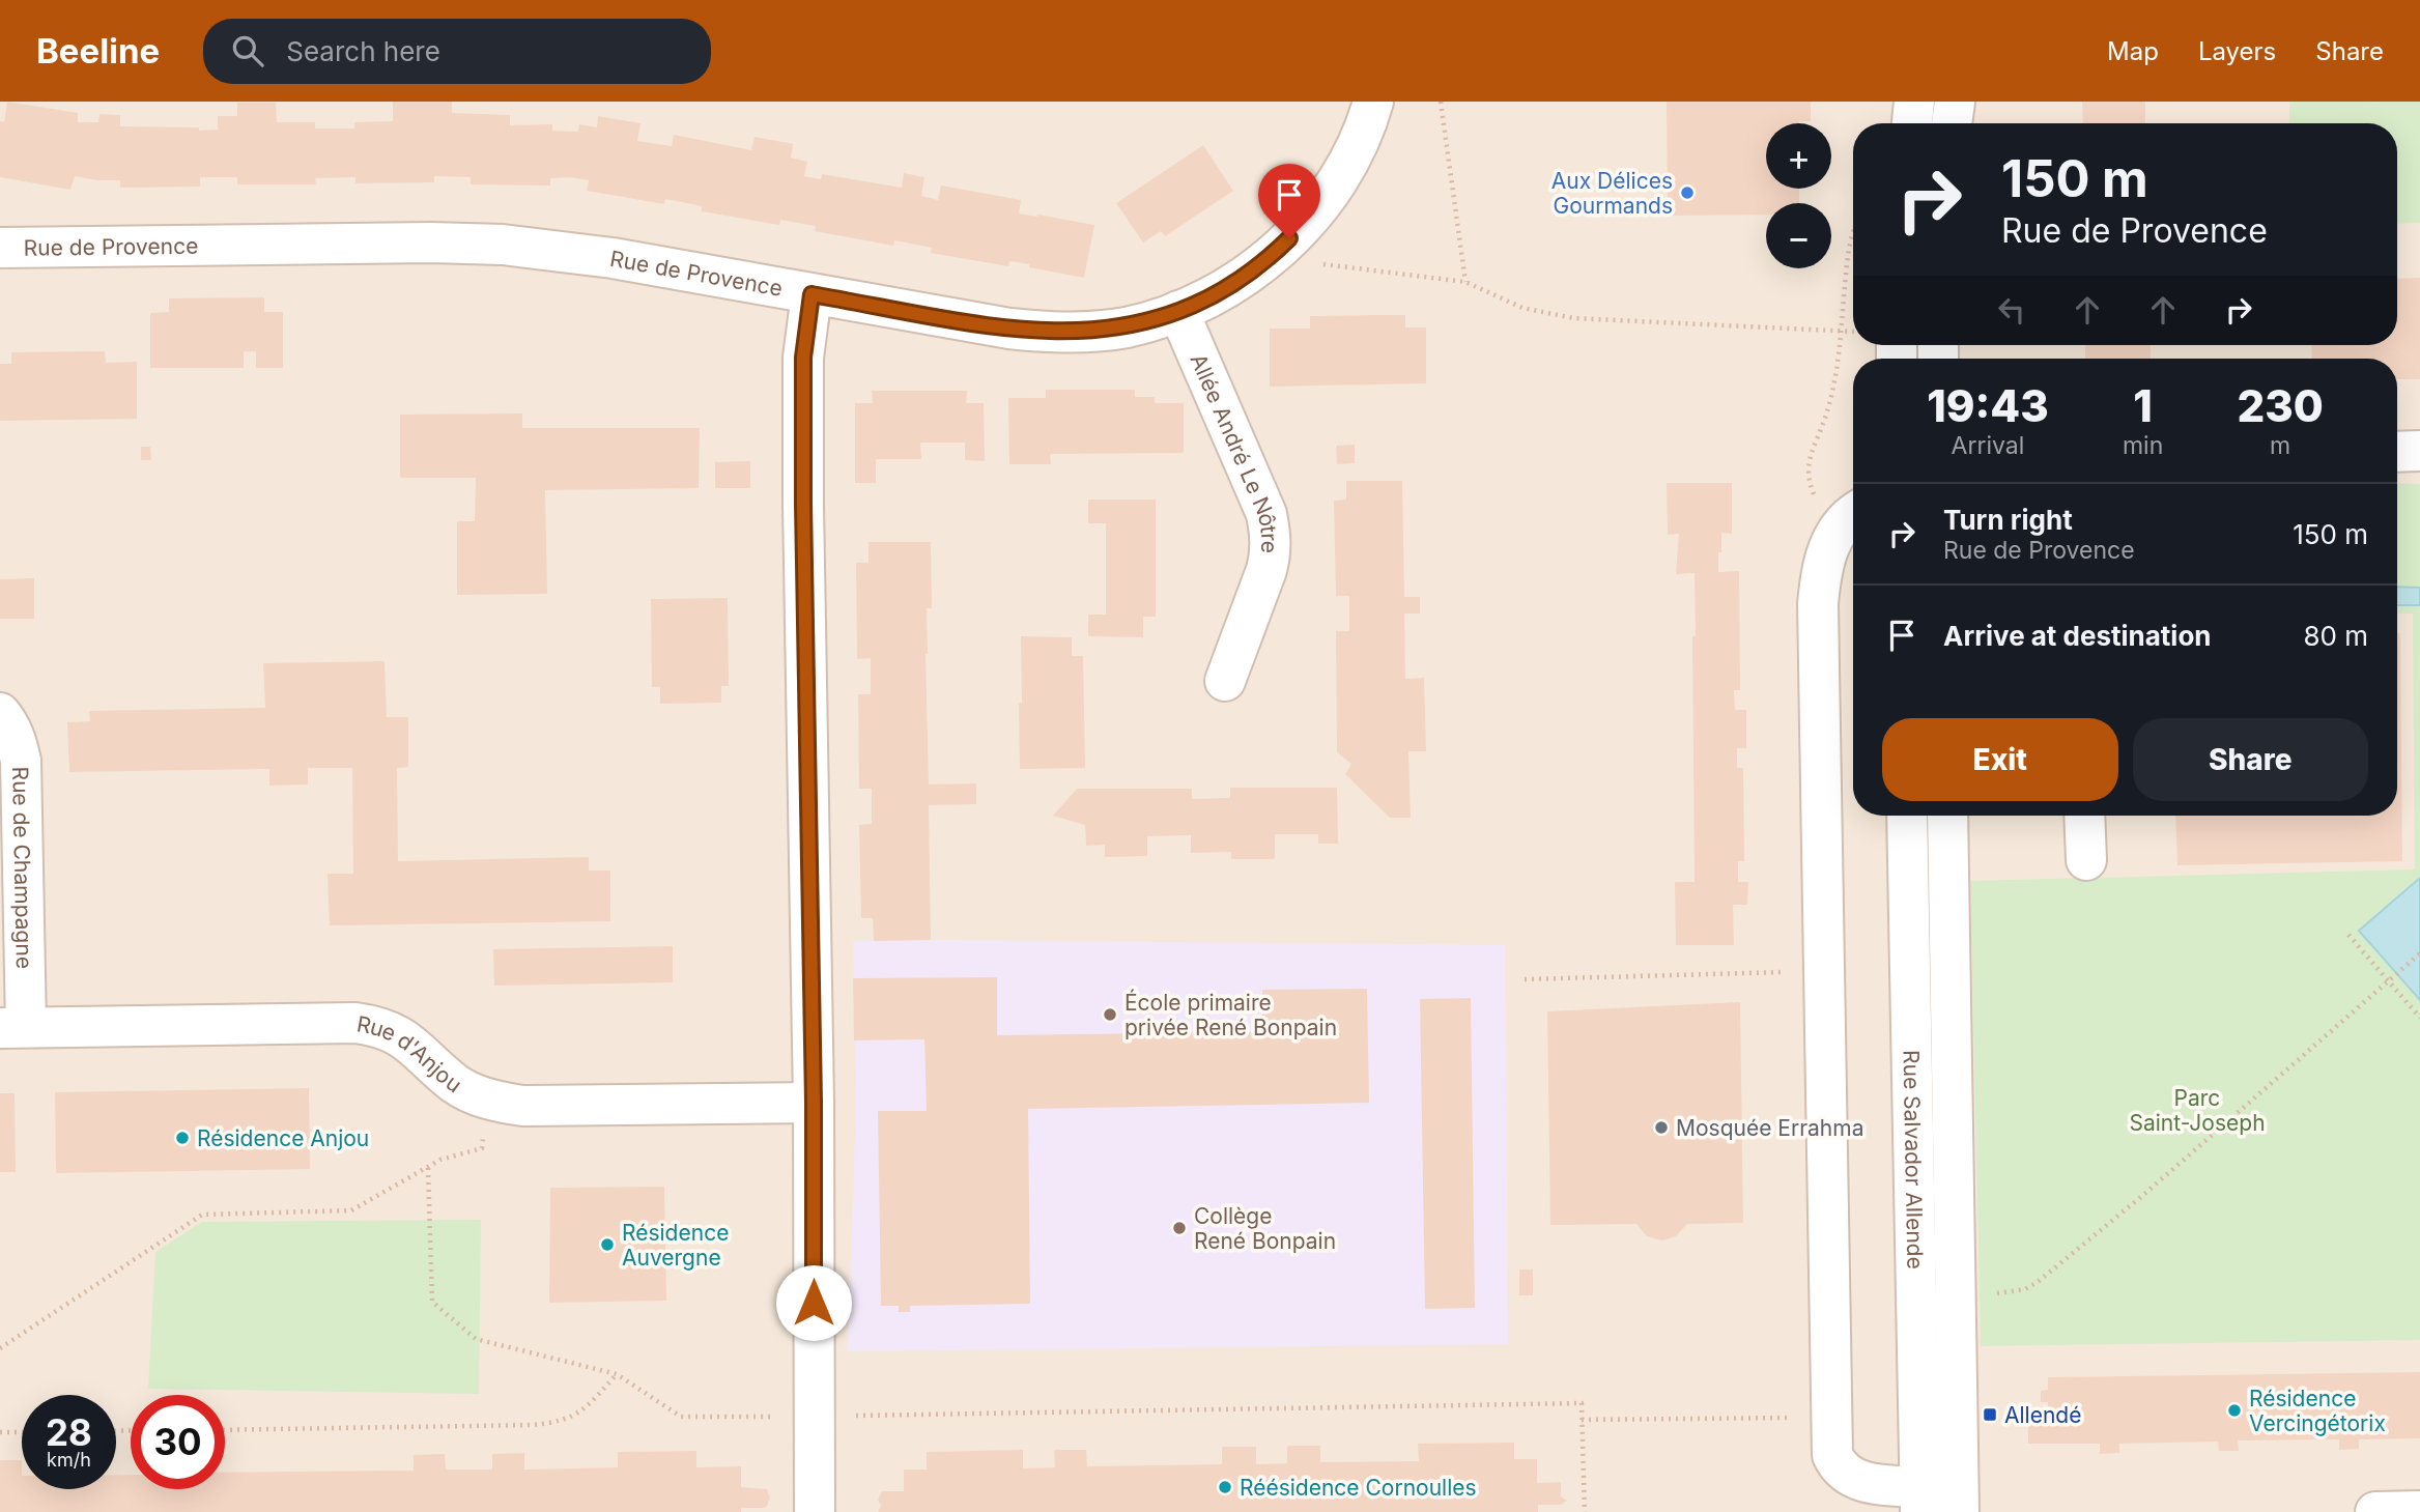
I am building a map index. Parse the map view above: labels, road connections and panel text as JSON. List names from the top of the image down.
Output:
{
  "streets": {
    "street": [
      "Rue de Provence",
      "Allée André Le Nôtre",
      "Rue de Champagne",
      "Rue d'Anjou",
      "Rue Salvador Allende"
    ]
  },
  "crossings": [
    ["Rue de Provence", "Allée André Le Nôtre"],
    ["Rue de Champagne", "Rue d'Anjou"]
  ],
  "parks": ["Parc Saint-Joseph"],
  "places": {
    "other": [
      "Aux Délices Gourmands",
      "École primaire privée René Bonpain",
      "Mosquée Errahma",
      "Résidence Anjou",
      "Collège René Bonpain",
      "Résidence Auvergne",
      "Résidence Vercingétorix",
      "Réésidence Cornoulles"
    ],
    "transit": ["Allendé"]
  },
  "page": {
    "header": "Beeline",
    "search": "Search here",
    "nav": ["Map", "Layers", "Share"],
    "map_buttons": ["+", "−"],
    "turn": ["150 m", "Rue de Provence"],
    "eta": [
      "19:43",
      "Arrival",
      "1",
      "min",
      "230",
      "m"
    ],
    "list": [
      {
        "name": "Turn right",
        "note": "Rue de Provence",
        "value": "150 m"
      },
      {
        "name": "Arrive at destination",
        "value": "80 m"
      }
    ],
    "buttons": ["Exit", "Share"],
    "speed": "28 km/h",
    "limit": "30"
  }
}
